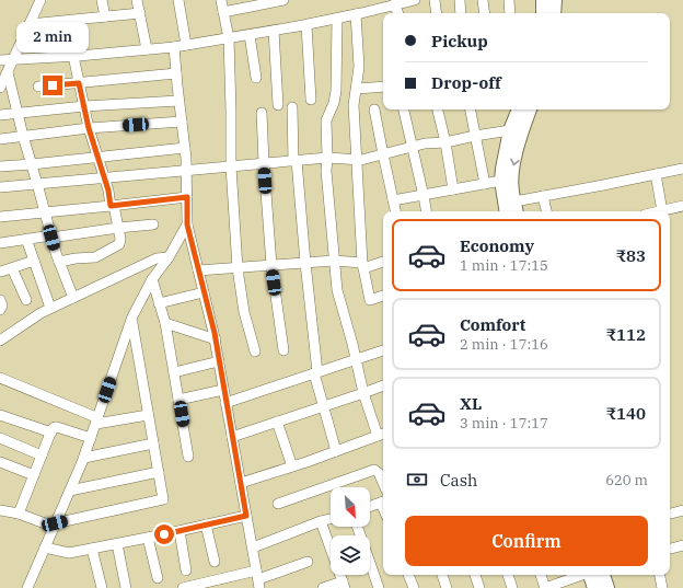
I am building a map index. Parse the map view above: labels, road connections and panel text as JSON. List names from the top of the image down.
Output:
{
  "north": "bottom right",
  "page": {
    "banner": ["Pickup", "Drop-off"],
    "bubble": "2 min",
    "list": [
      {
        "name": "Economy",
        "note": "1 min · 17:15",
        "value": "₹83"
      },
      {
        "name": "Comfort",
        "note": "2 min · 17:16",
        "value": "₹112"
      },
      {
        "name": "XL",
        "note": "3 min · 17:17",
        "value": "₹140"
      }
    ],
    "pay": ["Cash", "620 m"],
    "buttons": "Confirm"
  }
}
